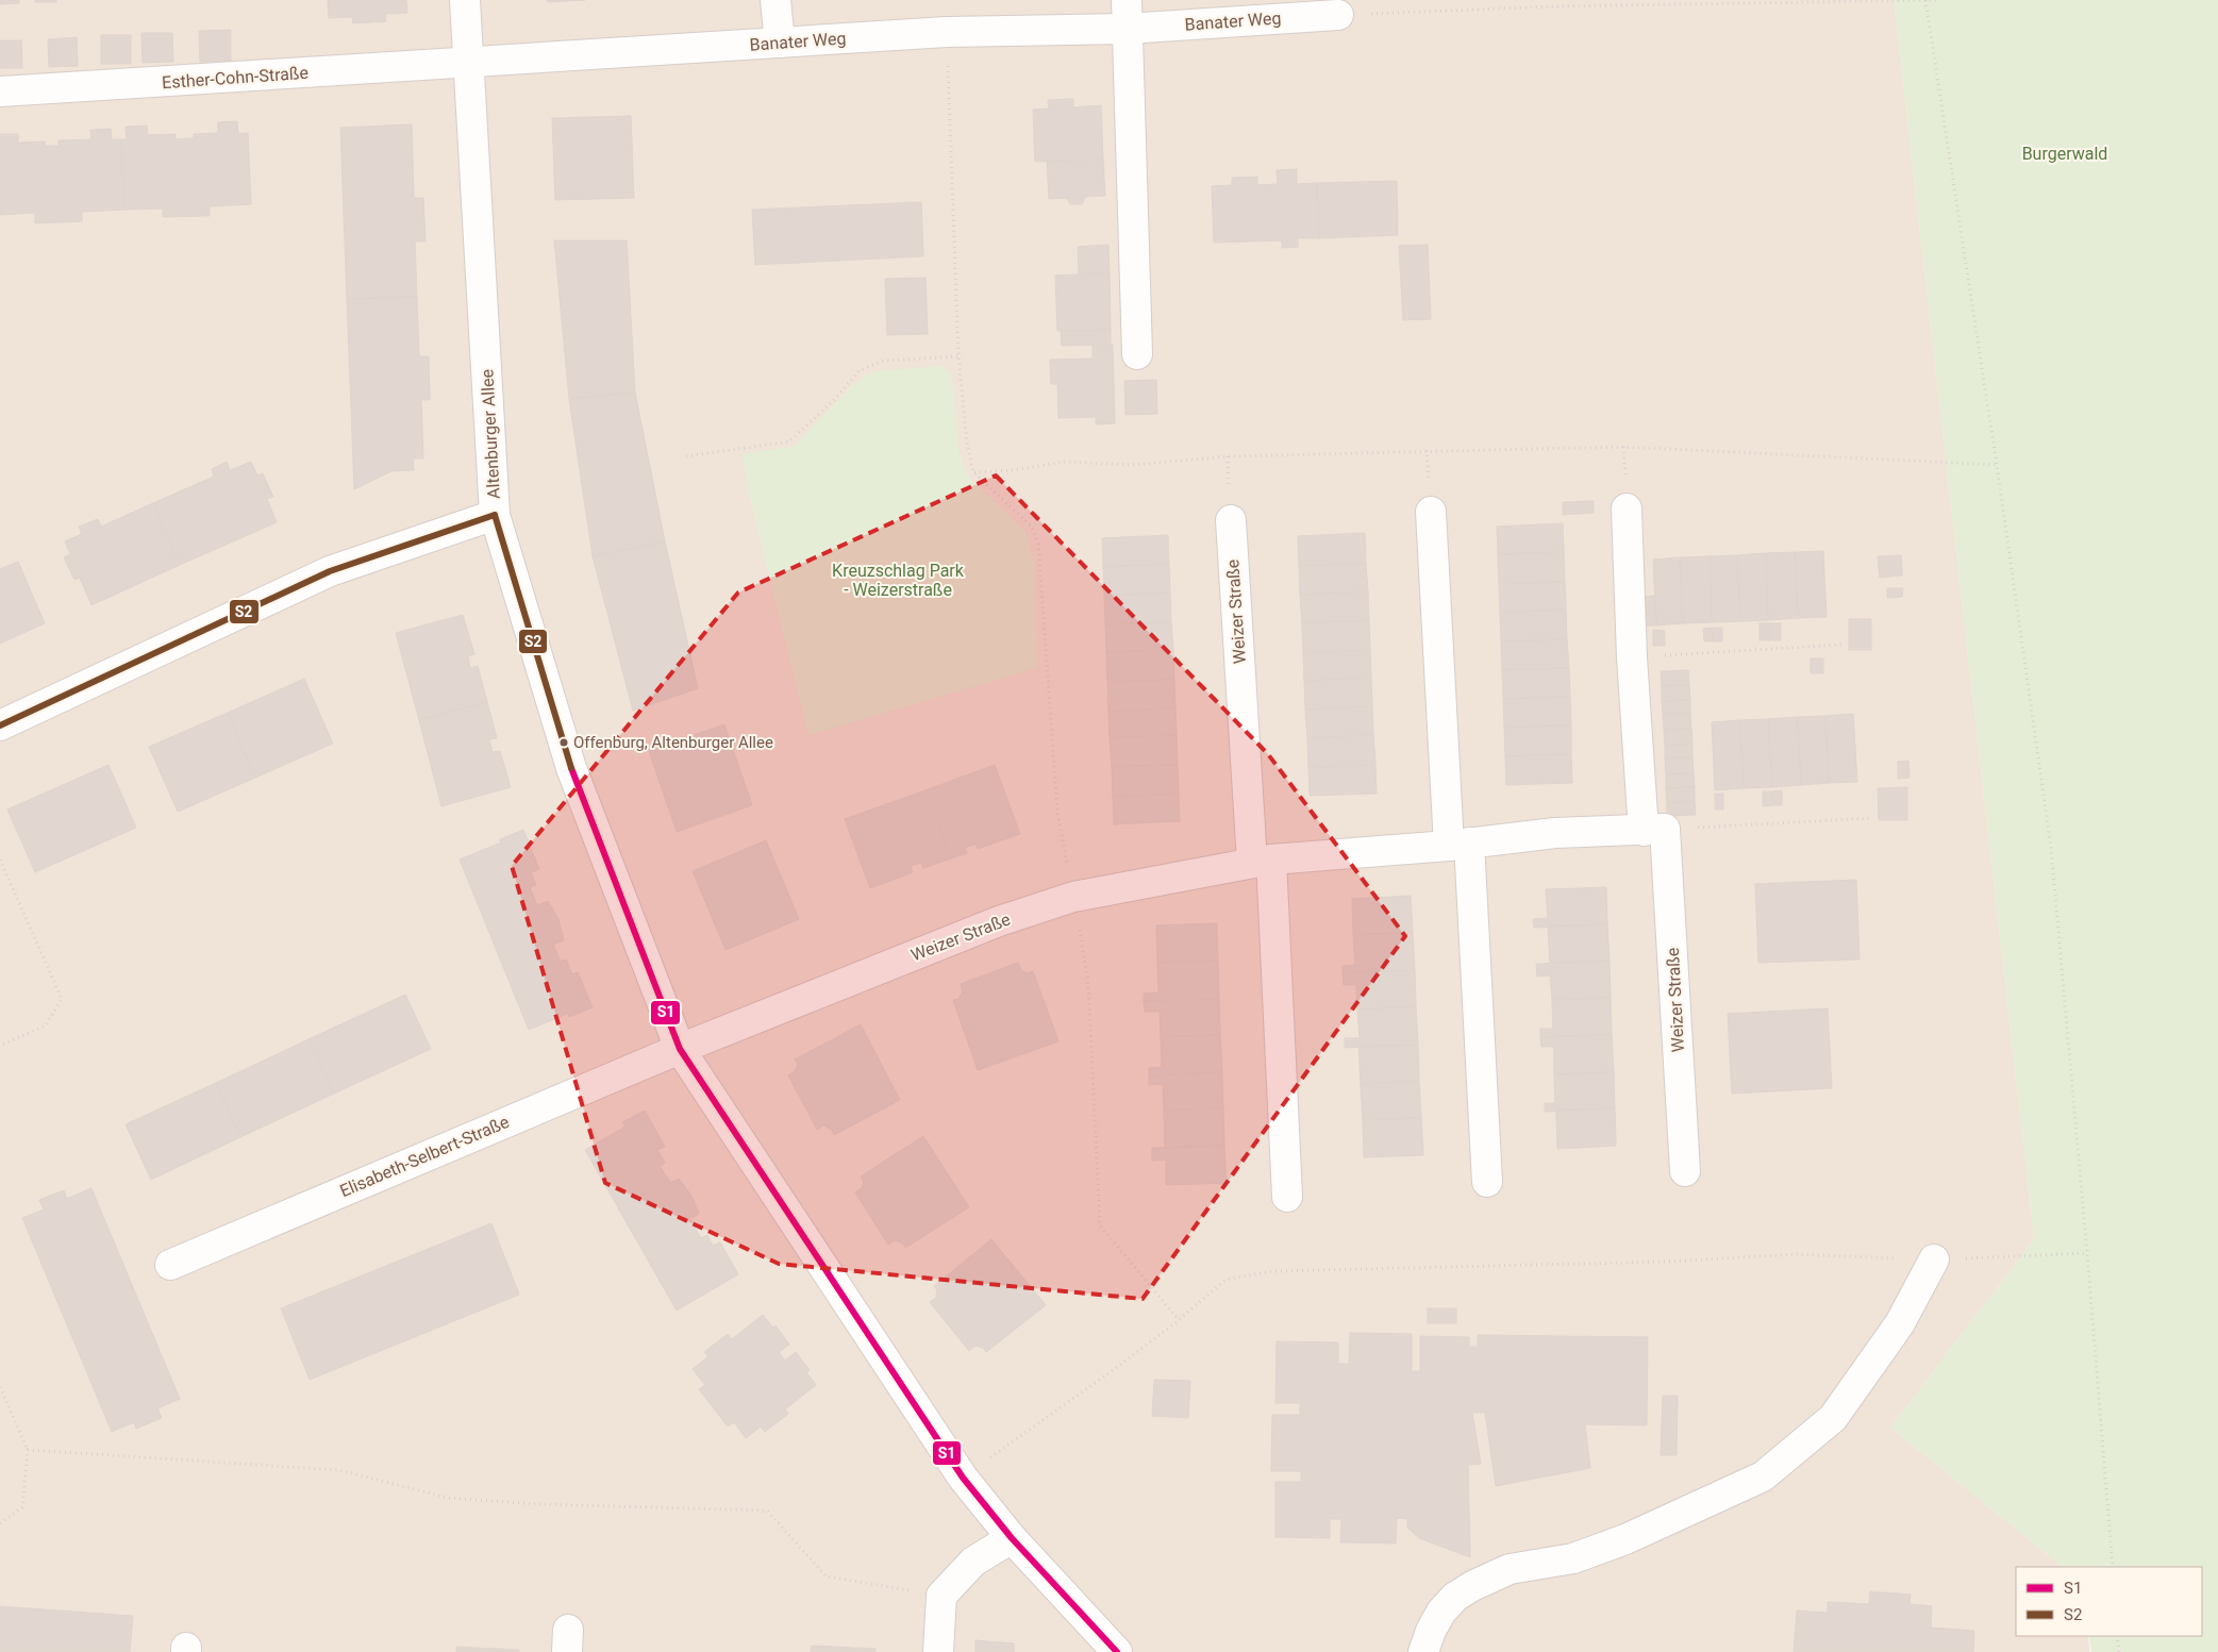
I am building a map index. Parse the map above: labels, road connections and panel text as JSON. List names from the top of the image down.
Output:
{
  "streets": {
    "street": [
      "Banater Weg",
      "Esther-Cohn-Straße",
      "Altenburger Allee",
      "Weizer Straße",
      "Elisabeth-Selbert-Straße"
    ]
  },
  "crossings": [
    ["Banater Weg", "Esther-Cohn-Straße"],
    ["Banater Weg", "Altenburger Allee"],
    ["Esther-Cohn-Straße", "Altenburger Allee"],
    ["Altenburger Allee", "Weizer Straße"],
    ["Altenburger Allee", "Elisabeth-Selbert-Straße"],
    ["Weizer Straße", "Elisabeth-Selbert-Straße"]
  ],
  "parks": ["Burgerwald", "Kreuzschlag Park - Weizerstraße"],
  "places": ["Offenburg, Altenburger Allee"],
  "lines": ["transit line S2", "transit line S1"],
  "legend": ["S1", "S2"]
}
